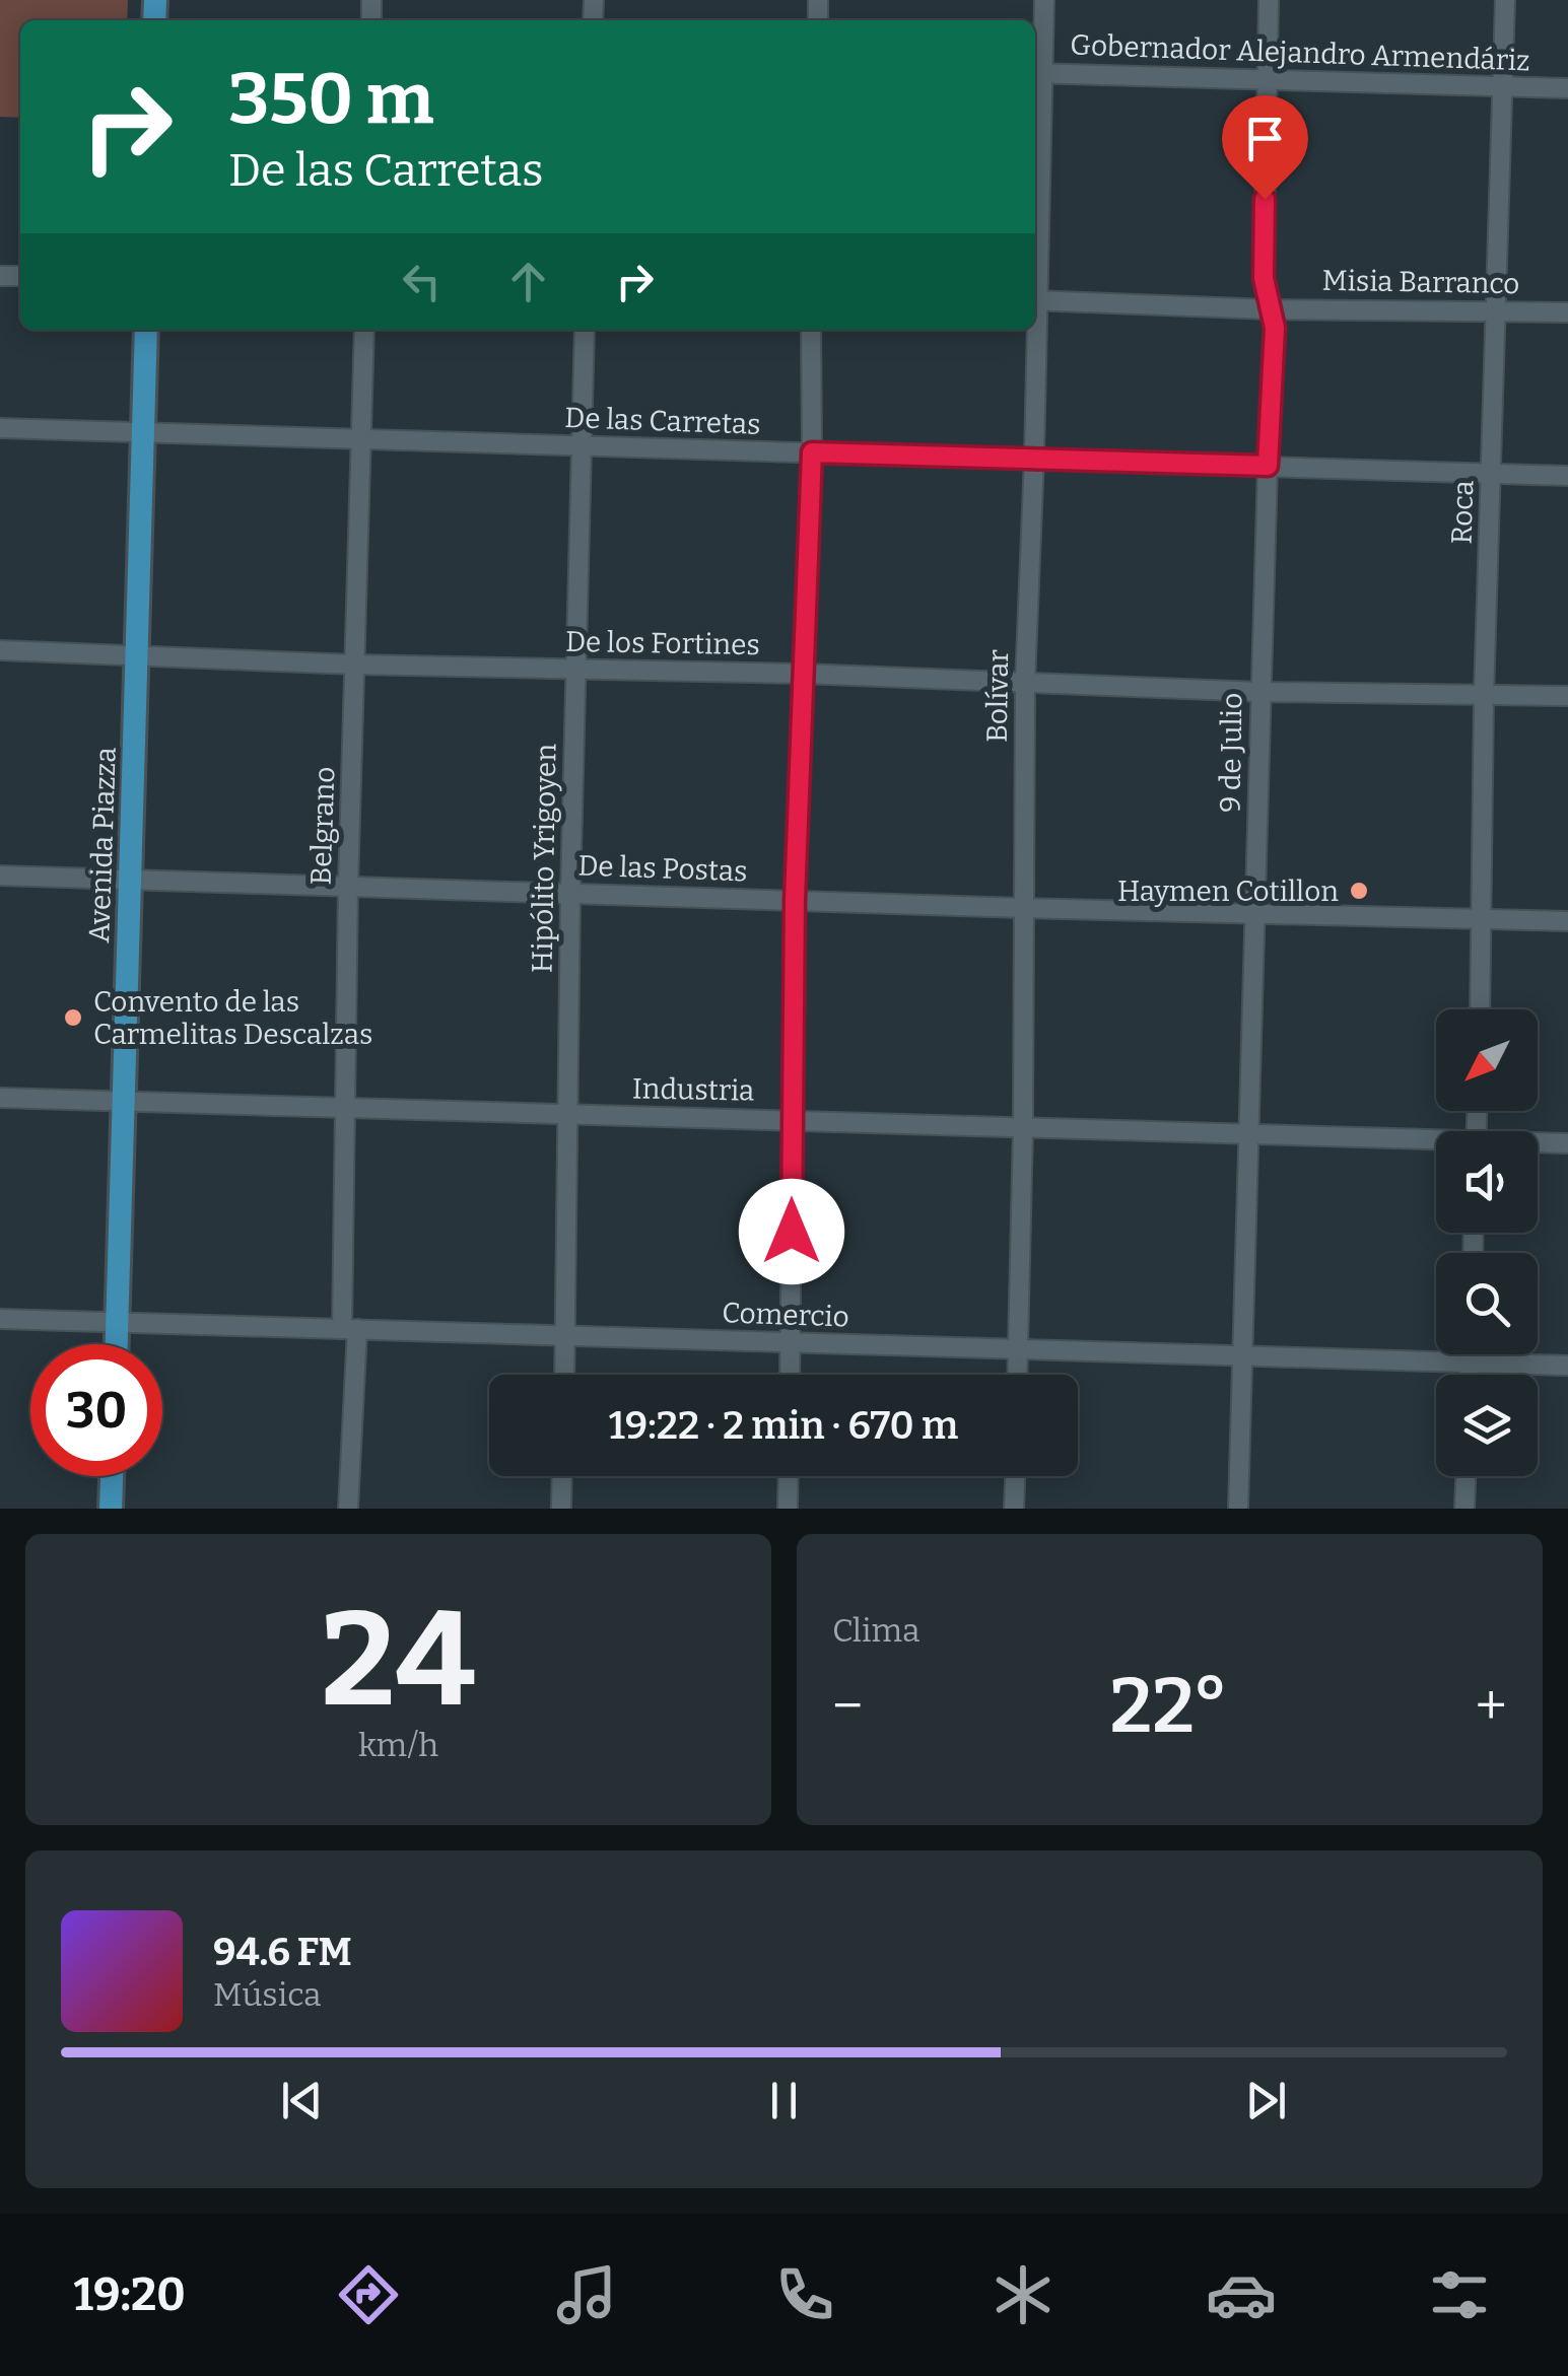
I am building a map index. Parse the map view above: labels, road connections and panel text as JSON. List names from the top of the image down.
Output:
{
  "streets": {
    "main road": ["Avenida Piazza"],
    "street": [
      "Gobernador Alejandro Armendáriz",
      "Misia Barranco",
      "De las Carretas",
      "Roca",
      "De los Fortines",
      "Bolívar",
      "9 de Julio",
      "Belgrano",
      "Hipólito Yrigoyen",
      "De las Postas",
      "Industria",
      "Comercio"
    ]
  },
  "crossings": [
    ["Gobernador Alejandro Armendáriz", "Roca"],
    ["Gobernador Alejandro Armendáriz", "Bolívar"],
    ["Gobernador Alejandro Armendáriz", "9 de Julio"],
    ["Misia Barranco", "Roca"],
    ["Misia Barranco", "9 de Julio"],
    ["De las Carretas", "Roca"],
    ["De las Carretas", "Bolívar"],
    ["De las Carretas", "9 de Julio"],
    ["De las Carretas", "Belgrano"],
    ["De las Carretas", "Avenida Piazza"],
    ["De las Carretas", "Hipólito Yrigoyen"],
    ["Roca", "De los Fortines"],
    ["Roca", "De las Postas"],
    ["De los Fortines", "Bolívar"],
    ["De los Fortines", "9 de Julio"],
    ["De los Fortines", "Belgrano"],
    ["De los Fortines", "Avenida Piazza"],
    ["De los Fortines", "Hipólito Yrigoyen"],
    ["Bolívar", "De las Postas"],
    ["Bolívar", "Industria"],
    ["Bolívar", "Comercio"],
    ["9 de Julio", "De las Postas"],
    ["9 de Julio", "Industria"],
    ["9 de Julio", "Comercio"],
    ["Belgrano", "De las Postas"],
    ["Belgrano", "Industria"],
    ["Belgrano", "Comercio"],
    ["Avenida Piazza", "De las Postas"],
    ["Avenida Piazza", "Industria"],
    ["Avenida Piazza", "Comercio"],
    ["Hipólito Yrigoyen", "De las Postas"],
    ["Hipólito Yrigoyen", "Industria"],
    ["Hipólito Yrigoyen", "Comercio"]
  ],
  "places": ["Haymen Cotillon", "Convento de las Carmelitas Descalzas"],
  "north": "bottom left",
  "page": {
    "turn": ["350 m", "De las Carretas"],
    "limit": "30",
    "trip": "19:22 · 2 min · 670 m",
    "tile": [
      ["24", "km/h"],
      "Clima"
    ],
    "heat": ["−", "22°", "+"],
    "song": ["94.6 FM", "Música"],
    "tabs": "19:20"
  }
}
